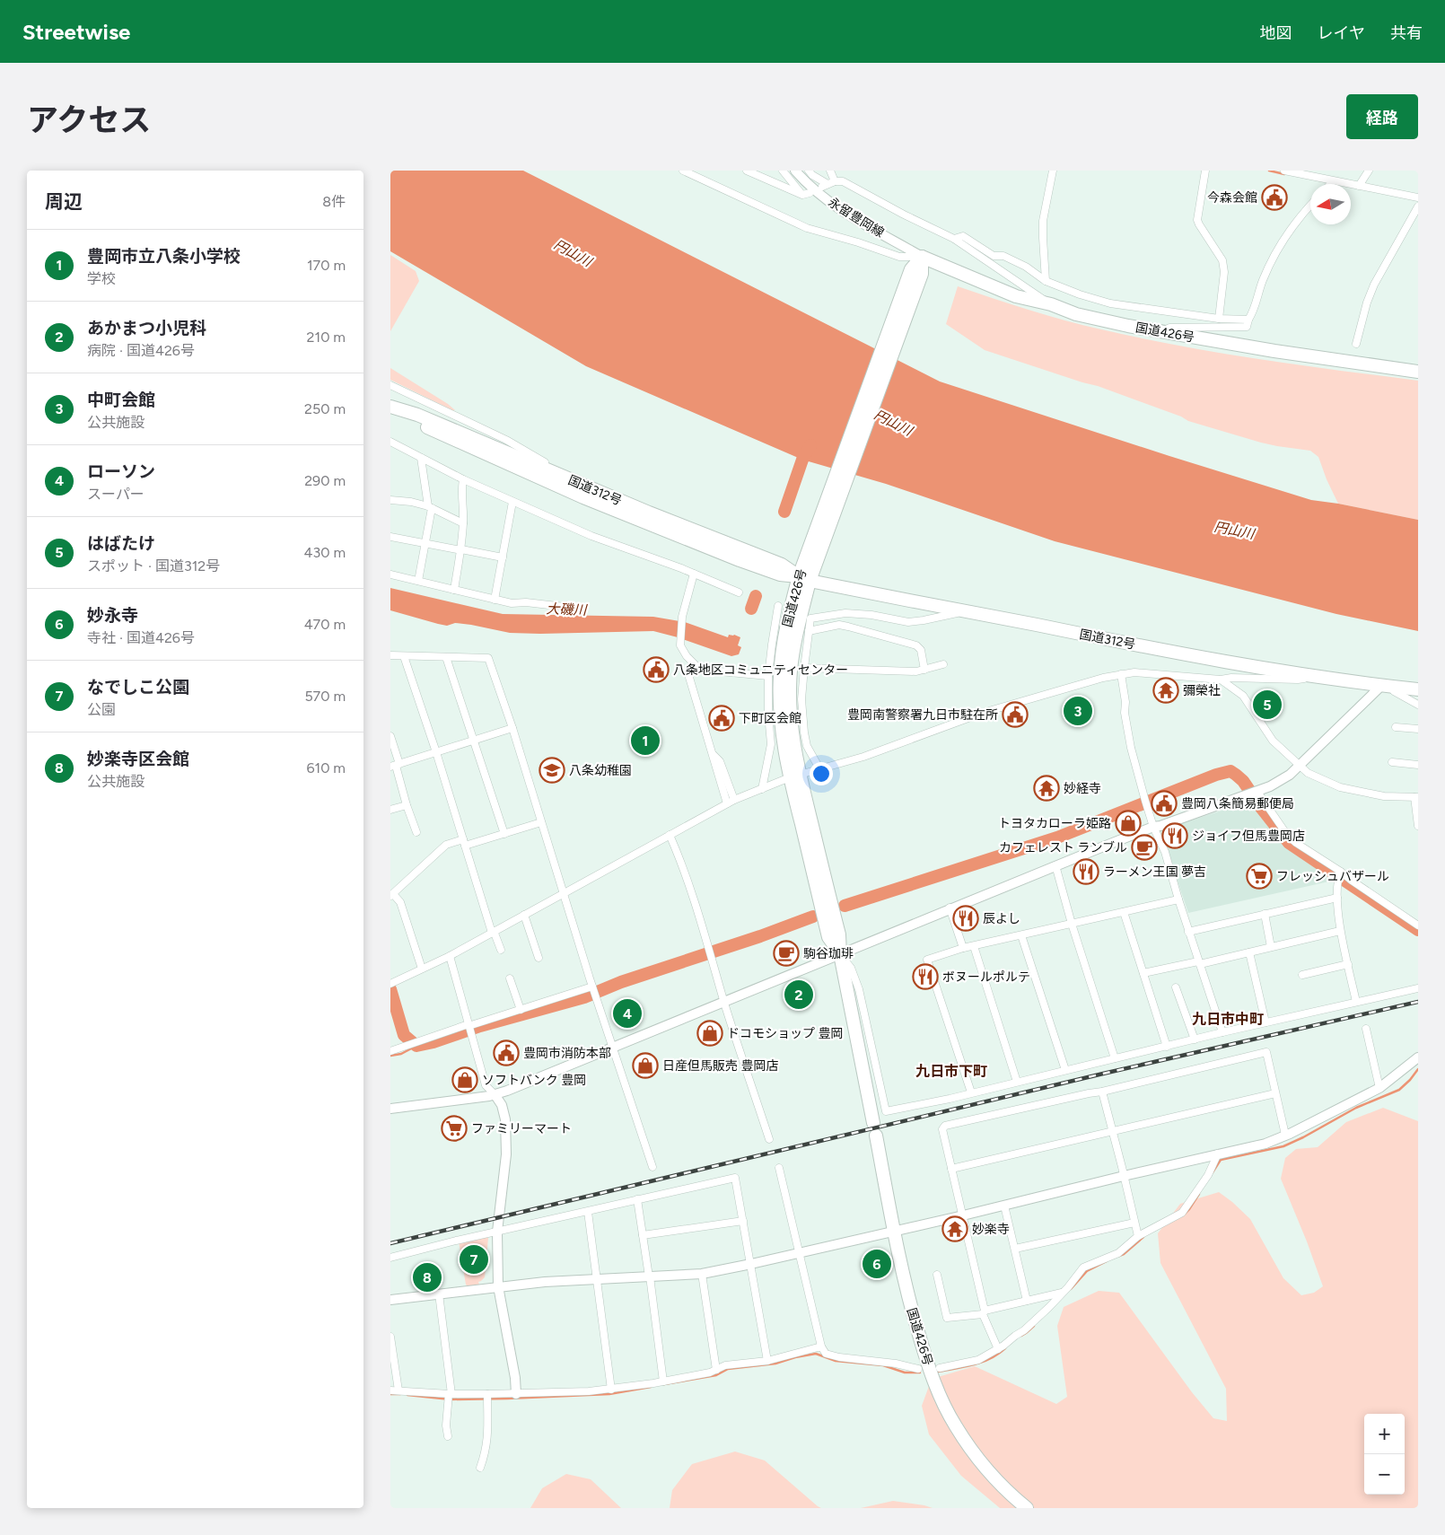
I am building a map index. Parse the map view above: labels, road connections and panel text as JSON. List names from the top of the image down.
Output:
{
  "streets": {
    "highway": ["国道426号", "国道312号"],
    "street": ["永留豊岡線"]
  },
  "crossings": [
    ["永留豊岡線", "国道426号"],
    ["国道426号", "国道312号"]
  ],
  "districts": ["九日市中町", "九日市下町"],
  "water": ["円山川", "大磯川"],
  "places": {
    "public building": [
      "今森会館",
      "八条地区コミュニティセンター",
      "豊岡南警察署九日市駐在所",
      "下町区会館",
      "豊岡八条簡易郵便局",
      "豊岡市消防本部"
    ],
    "temple": ["彌榮社", "妙経寺", "妙楽寺"],
    "school or university": ["八条幼稚園"],
    "shop": [
      "トヨタカローラ姫路",
      "ドコモショップ 豊岡",
      "日産但馬販売 豊岡店",
      "ソフトバンク 豊岡"
    ],
    "restaurant": [
      "ジョイフ但馬豊岡店",
      "ラーメン王国 夢吉",
      "辰よし",
      "ボヌールポルテ"
    ],
    "cafe": ["カフェレスト ランブル", "駒谷珈琲"],
    "supermarket": ["フレッシュバザール", "ファミリーマート"]
  },
  "north": "left",
  "page": {
    "header": "Streetwise",
    "nav": ["地図", "レイヤ", "共有"],
    "title": "アクセス",
    "buttons": "経路",
    "heading": ["周辺", "8件"],
    "list": [
      {
        "mark": "1",
        "name": "豊岡市立八条小学校",
        "note": "学校",
        "value": "170 m"
      },
      {
        "mark": "2",
        "name": "あかまつ小児科",
        "note": "病院 · 国道426号",
        "value": "210 m"
      },
      {
        "mark": "3",
        "name": "中町会館",
        "note": "公共施設",
        "value": "250 m"
      },
      {
        "mark": "4",
        "name": "ローソン",
        "note": "スーパー",
        "value": "290 m"
      },
      {
        "mark": "5",
        "name": "はばたけ",
        "note": "スポット · 国道312号",
        "value": "430 m"
      },
      {
        "mark": "6",
        "name": "妙永寺",
        "note": "寺社 · 国道426号",
        "value": "470 m"
      },
      {
        "mark": "7",
        "name": "なでしこ公園",
        "note": "公園",
        "value": "570 m"
      },
      {
        "mark": "8",
        "name": "妙楽寺区会館",
        "note": "公共施設",
        "value": "610 m"
      }
    ],
    "pins": [
      "5",
      "3",
      "1",
      "2",
      "4",
      "7",
      "6",
      "8"
    ],
    "map_buttons": ["+", "−"]
  }
}
